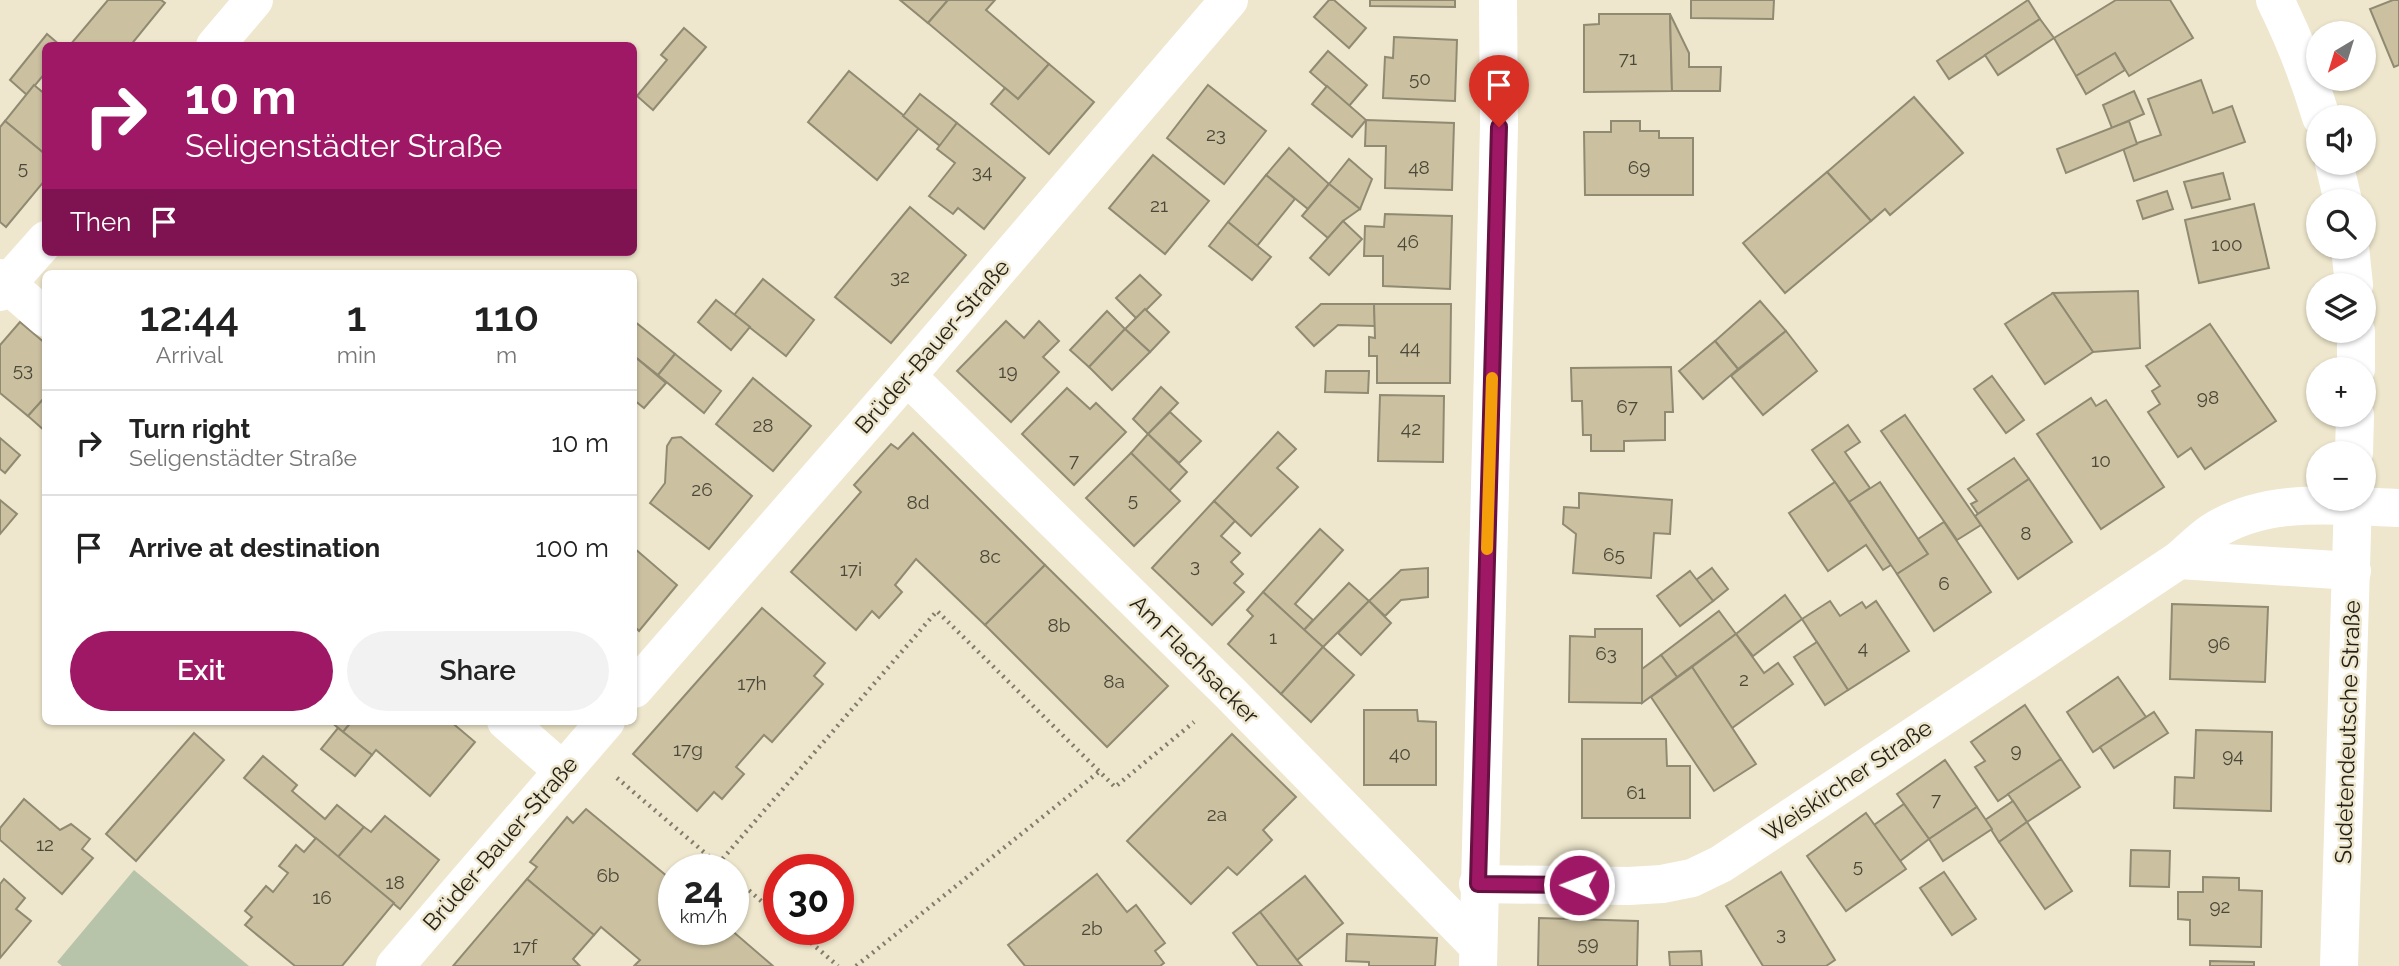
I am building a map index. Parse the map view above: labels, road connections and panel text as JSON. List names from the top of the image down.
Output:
{
  "streets": {
    "street": [
      "Brüder-Bauer-Straße",
      "Am Flachsacker",
      "Sudetendeutsche Straße",
      "Weiskircher Straße"
    ]
  },
  "crossings": [
    ["Brüder-Bauer-Straße", "Am Flachsacker"]
  ],
  "house_numbers": [
    "71",
    "50",
    "23",
    "5",
    "48",
    "69",
    "34",
    "21",
    "46",
    "100",
    "32",
    "44",
    "53",
    "19",
    "98",
    "67",
    "28",
    "42",
    "7",
    "10",
    "26",
    "5",
    "8d",
    "8",
    "65",
    "8c",
    "3",
    "17i",
    "6",
    "8b",
    "1",
    "96",
    "4",
    "63",
    "2",
    "8a",
    "17h",
    "17g",
    "9",
    "40",
    "94",
    "61",
    "7",
    "2a",
    "12",
    "5",
    "6b",
    "18",
    "16",
    "92",
    "2b",
    "3",
    "59",
    "17f"
  ],
  "north": "bottom left",
  "page": {
    "map_buttons": ["+", "−"],
    "turn": ["10 m", "Seligenstädter Straße"],
    "then": "Then",
    "eta": [
      "12:44",
      "Arrival",
      "1",
      "min",
      "110",
      "m"
    ],
    "list": [
      {
        "name": "Turn right",
        "note": "Seligenstädter Straße",
        "value": "10 m"
      },
      {
        "name": "Arrive at destination",
        "value": "100 m"
      }
    ],
    "buttons": ["Exit", "Share"],
    "speed": "24 km/h",
    "limit": "30"
  }
}
